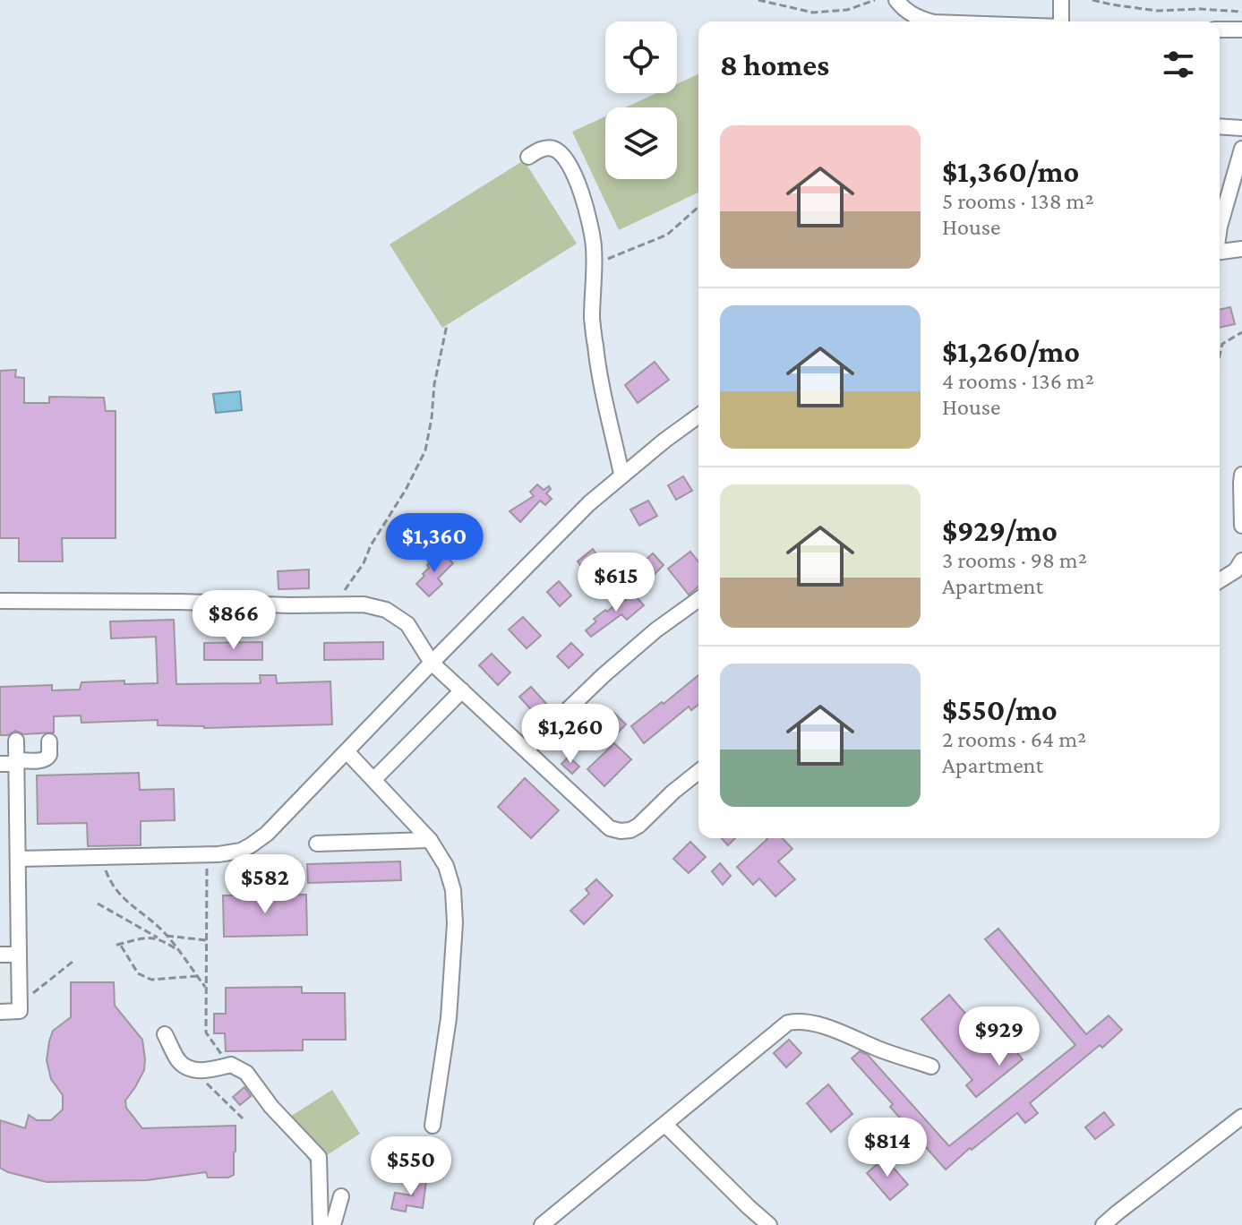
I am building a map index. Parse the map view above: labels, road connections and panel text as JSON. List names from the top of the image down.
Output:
{
  "page": {
    "heading": "8 homes",
    "list": [
      {
        "name": "$1,360/mo",
        "note": "5 rooms · 138 m² · House"
      },
      {
        "name": "$1,260/mo",
        "note": "4 rooms · 136 m² · House"
      },
      {
        "name": "$929/mo",
        "note": "3 rooms · 98 m² · Apartment"
      },
      {
        "name": "$550/mo",
        "note": "2 rooms · 64 m² · Apartment"
      }
    ],
    "price": [
      "$1,360",
      "$615",
      "$866",
      "$1,260",
      "$582",
      "$929",
      "$814",
      "$550"
    ]
  }
}
